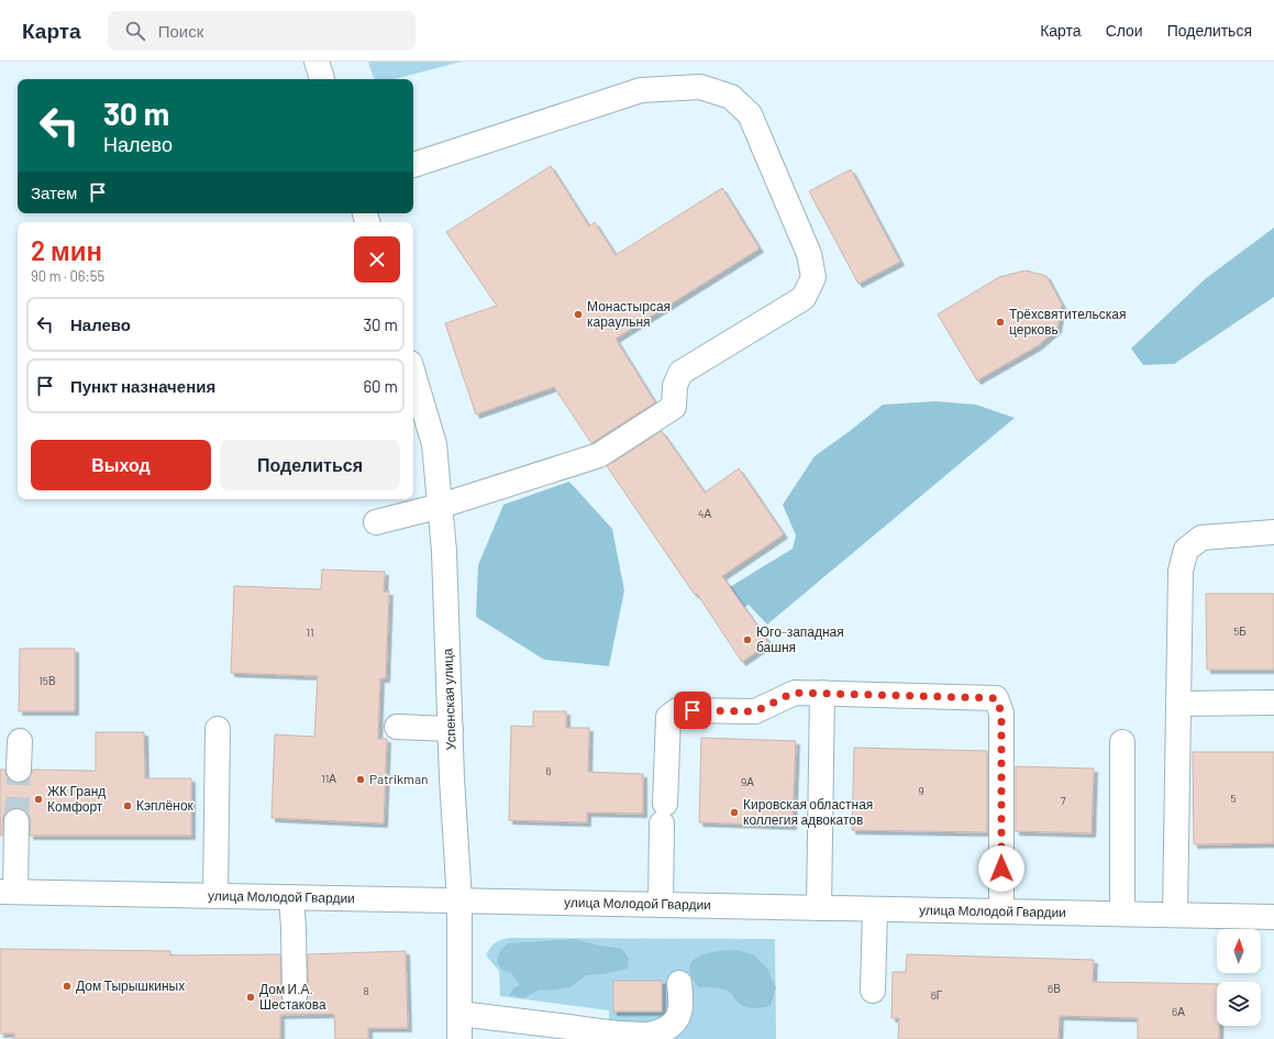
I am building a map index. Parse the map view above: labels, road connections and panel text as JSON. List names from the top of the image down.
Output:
{
  "streets": {
    "street": ["Успенская улица", "улица Молодой Гвардии"]
  },
  "crossings": [
    ["Успенская улица", "улица Молодой Гвардии"]
  ],
  "places": [
    "Монастырсая караульня",
    "Трёхсвятительская церковь",
    "Юго-западная башня",
    "Patrikman",
    "ЖК Гранд Комфорт",
    "Кэплёнок",
    "Кировская областная коллегия адвокатов",
    "Дом Тырышкиных",
    "Дом И.А. Шестакова"
  ],
  "house_numbers": [
    "4А",
    "5Б",
    "11",
    "15В",
    "6",
    "11А",
    "9А",
    "9",
    "5",
    "7",
    "6В",
    "8",
    "6Г",
    "6А"
  ],
  "north": "top",
  "page": {
    "header": "Карта",
    "search": "Поиск",
    "nav": ["Карта", "Слои", "Поделиться"],
    "turn": ["30 m", "Налево"],
    "then": "Затем",
    "heading": ["2 мин", "90 m · 06:55"],
    "list": [
      {
        "name": "Налево",
        "value": "30 m"
      },
      {
        "name": "Пункт назначения",
        "value": "60 m"
      }
    ],
    "buttons": ["Выход", "Поделиться"]
  }
}
